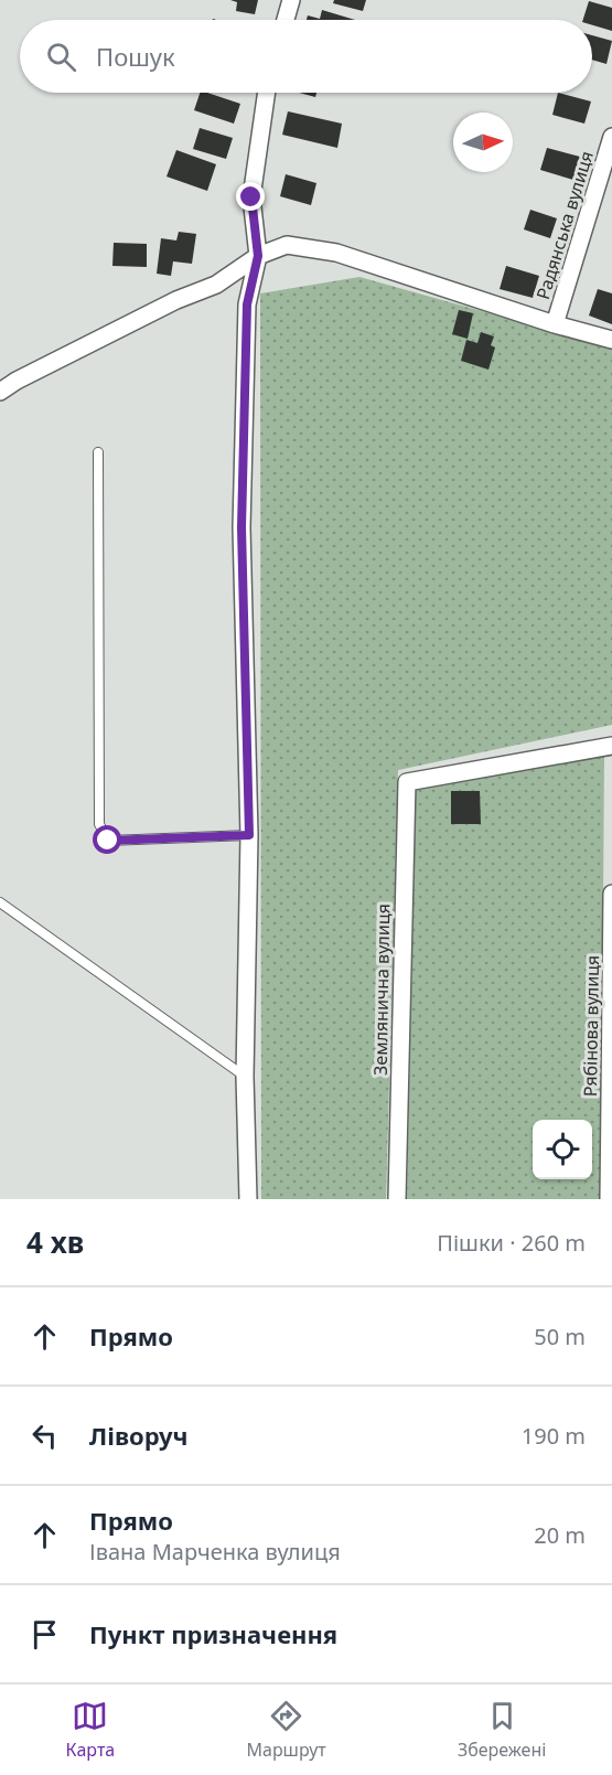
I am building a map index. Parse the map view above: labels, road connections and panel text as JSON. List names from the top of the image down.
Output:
{
  "streets": {
    "street": ["Радянська вулиця", "Землянична вулиця", "Рябінова вулиця"]
  },
  "north": "right",
  "page": {
    "search": "Пошук",
    "heading": ["4 хв", "Пішки · 260 m"],
    "list": [
      ["Прямо", "50 m"],
      ["Ліворуч", "190 m"],
      ["Прямо", "Івана Марченка вулиця", "20 m"],
      "Пункт призначення"
    ],
    "nav": ["Карта", "Маршрут", "Збережені"]
  }
}
